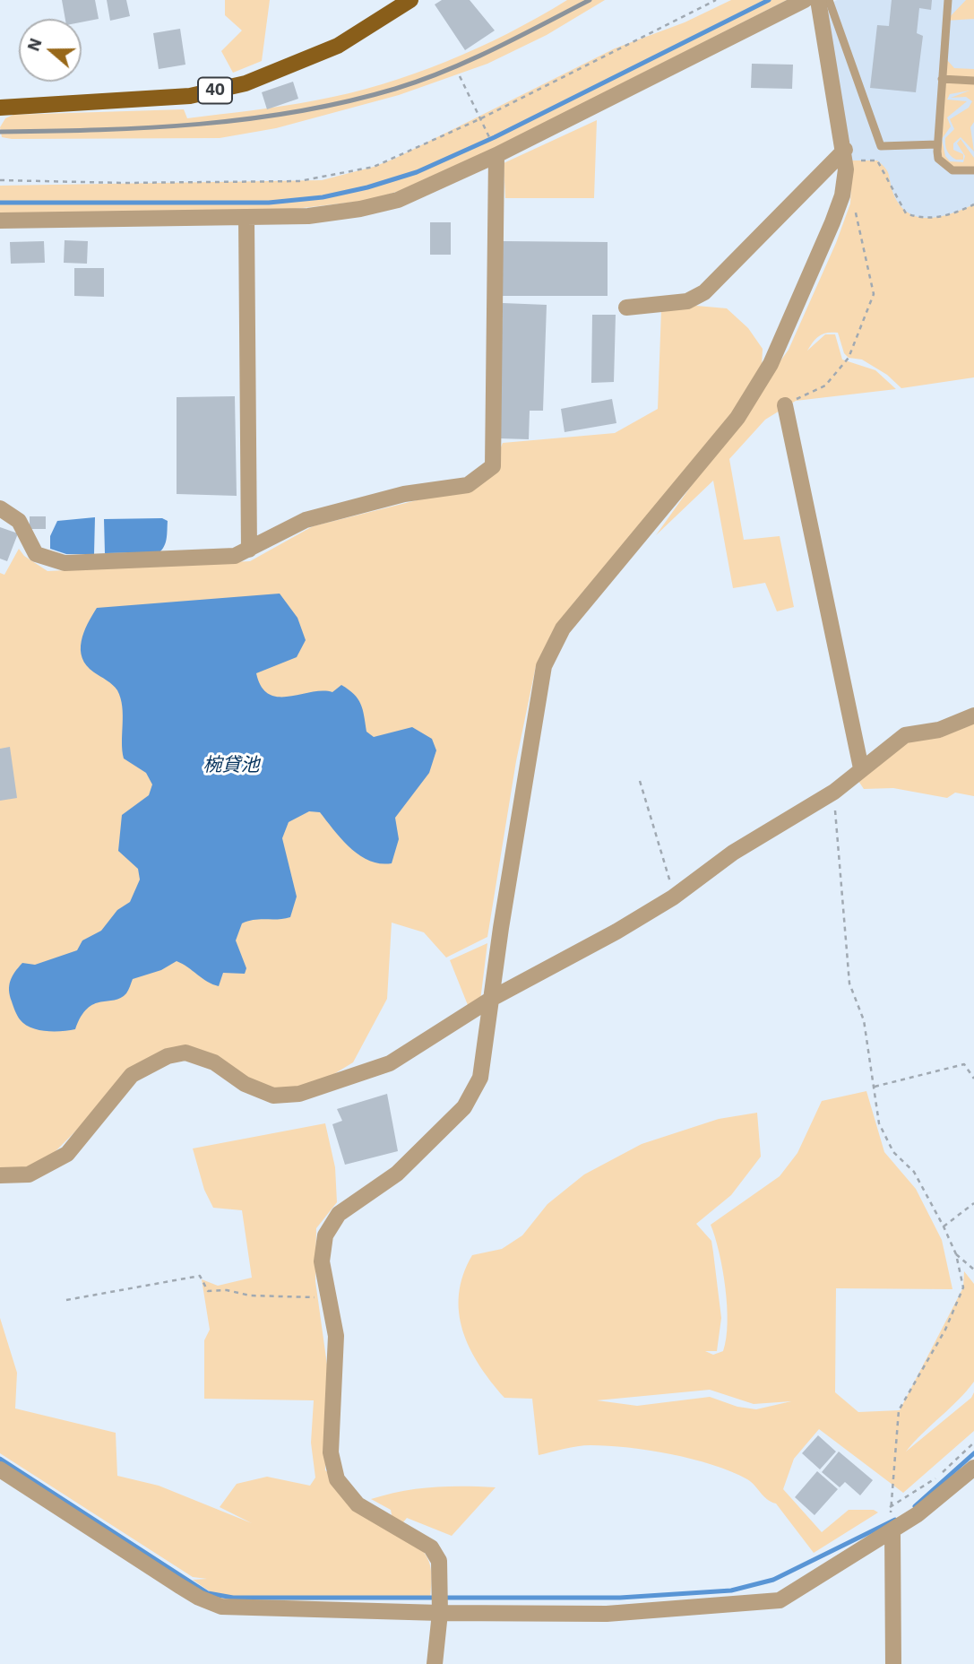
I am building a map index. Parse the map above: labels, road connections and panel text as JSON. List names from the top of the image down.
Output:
{
  "streets": {
    "main road": ["40"]
  },
  "water": ["椀貸池"],
  "north": "left"
}
